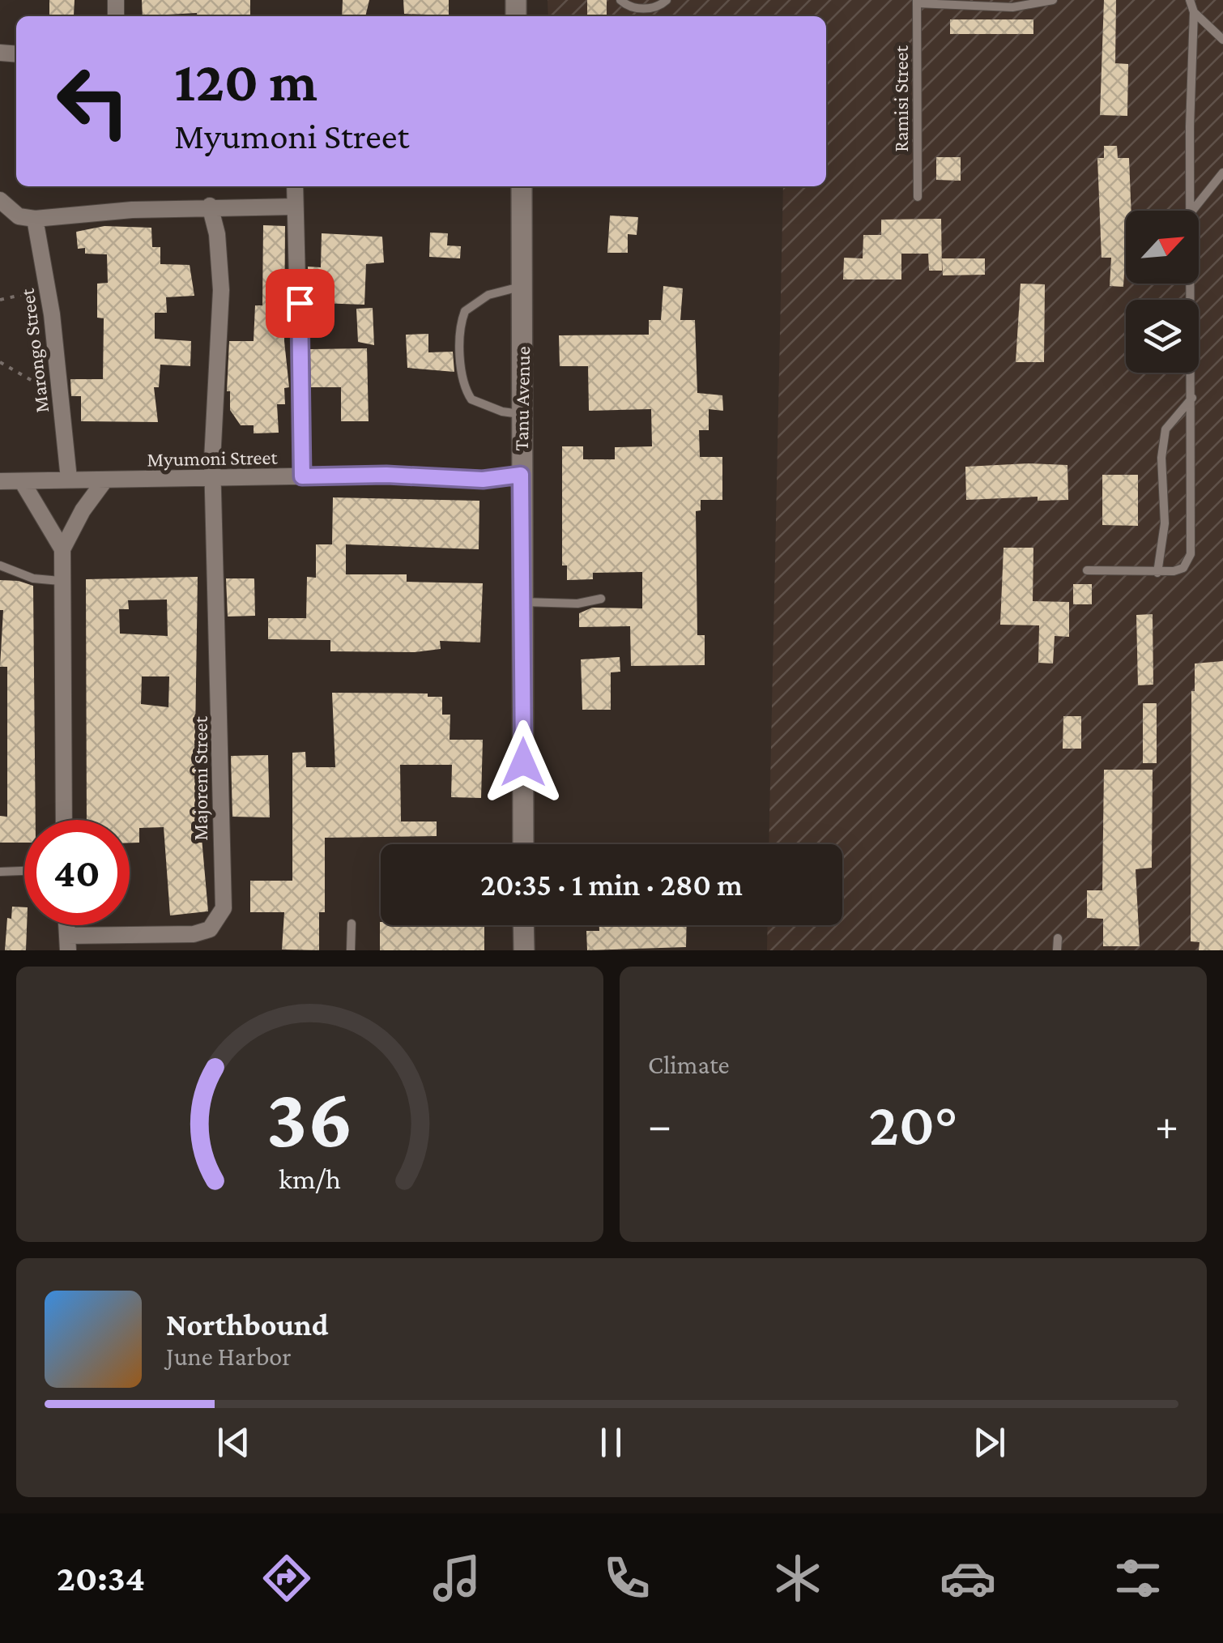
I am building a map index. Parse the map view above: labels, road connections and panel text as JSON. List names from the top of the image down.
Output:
{
  "streets": {
    "street": [
      "Marongo Street",
      "Tanu Avenue",
      "Myumoni Street",
      "Majoreni Street"
    ],
    "lane": ["Ramisi Street"]
  },
  "crossings": [
    ["Marongo Street", "Myumoni Street"],
    ["Tanu Avenue", "Myumoni Street"],
    ["Myumoni Street", "Majoreni Street"]
  ],
  "north": "top right",
  "page": {
    "turn": ["120 m", "Myumoni Street"],
    "limit": "40",
    "trip": "20:35 · 1 min · 280 m",
    "tile": "Climate",
    "heat": ["−", "20°", "+"],
    "song": ["Northbound", "June Harbor"],
    "tabs": "20:34",
    "gauge": ["36", "km/h"]
  }
}
